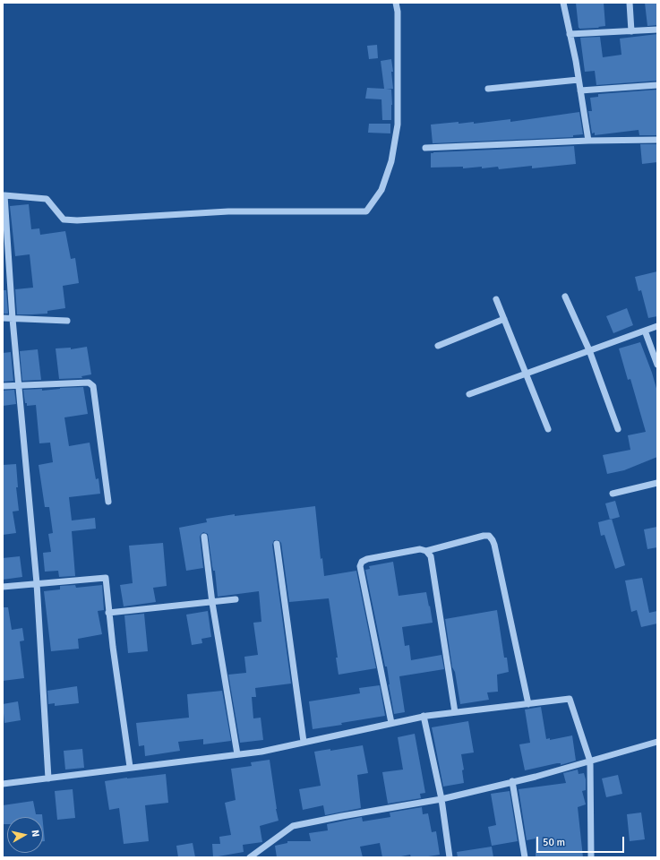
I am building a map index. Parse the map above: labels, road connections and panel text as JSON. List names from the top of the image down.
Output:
{
  "scale_bar": "50 m",
  "north": "right"
}
